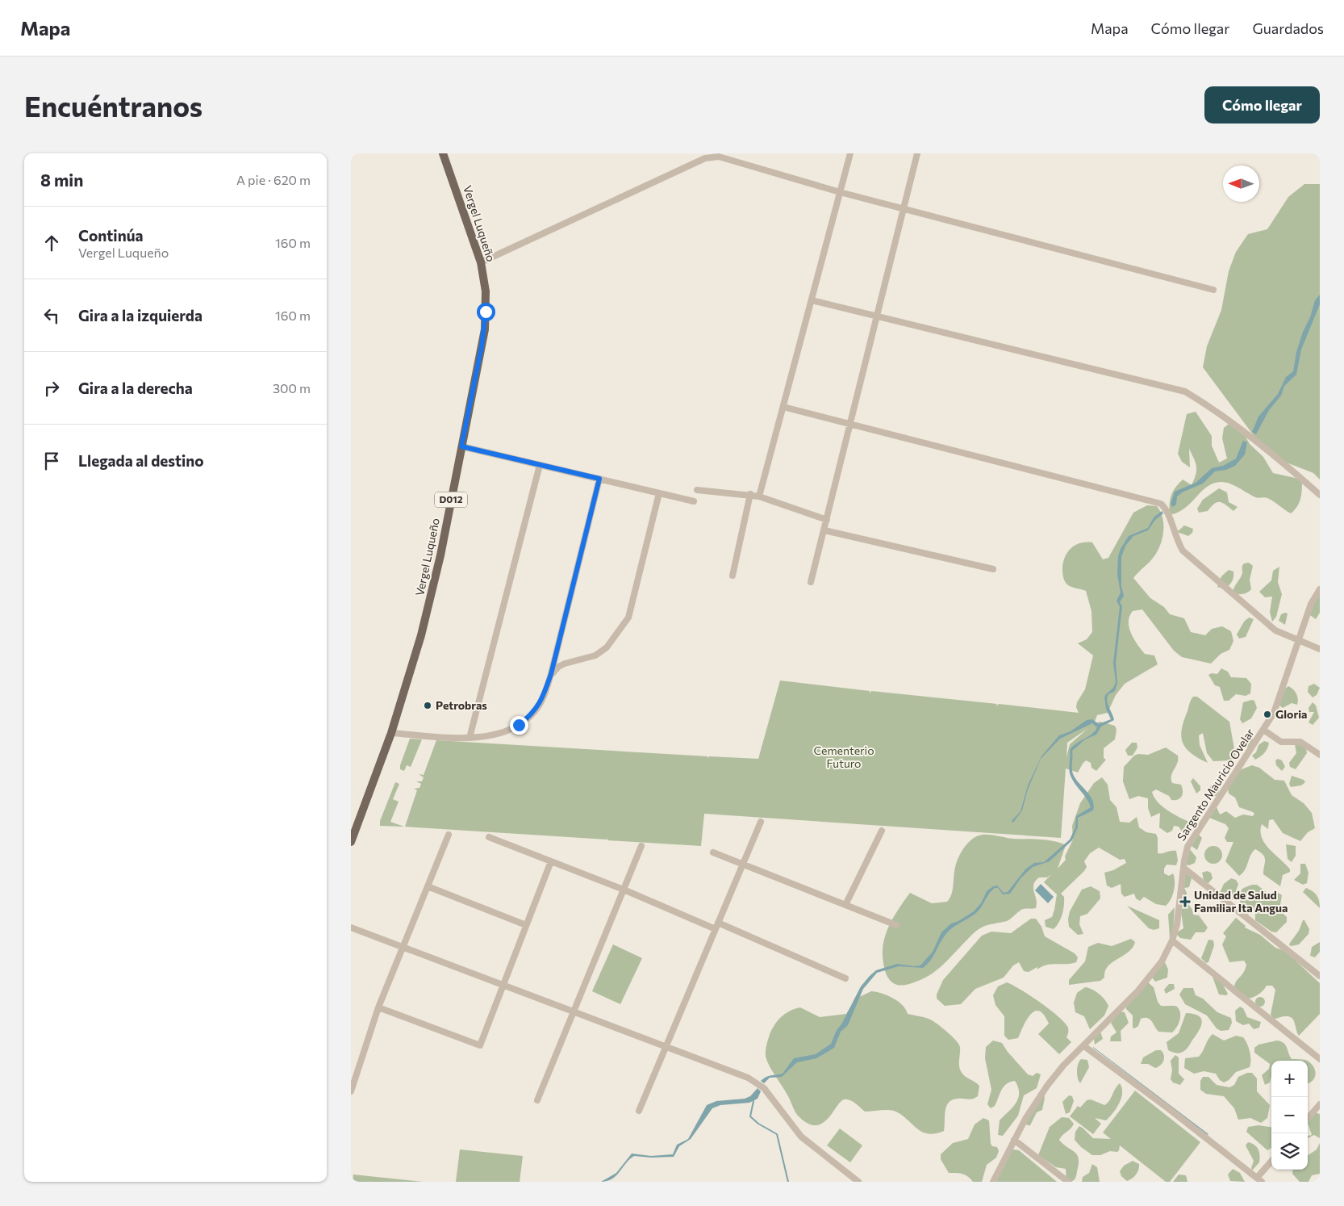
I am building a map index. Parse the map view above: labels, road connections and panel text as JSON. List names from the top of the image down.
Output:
{
  "streets": {
    "main road": ["Vergel Luqueño", "D012"],
    "street": ["Sargento Mauricio Ovelar"]
  },
  "parks": ["Cementerio Futuro"],
  "places": {
    "other": ["Petrobras", "Gloria"],
    "health": ["Unidad de Salud Familiar Ita Angua"]
  },
  "north": "left",
  "page": {
    "header": "Mapa",
    "nav": ["Mapa", "Cómo llegar", "Guardados"],
    "buttons": "Cómo llegar",
    "title": "Encuéntranos",
    "heading": ["8 min", "A pie · 620 m"],
    "list": [
      ["Continúa", "Vergel Luqueño", "160 m"],
      ["Gira a la izquierda", "160 m"],
      ["Gira a la derecha", "300 m"],
      "Llegada al destino"
    ],
    "map_buttons": ["+", "−"]
  }
}
